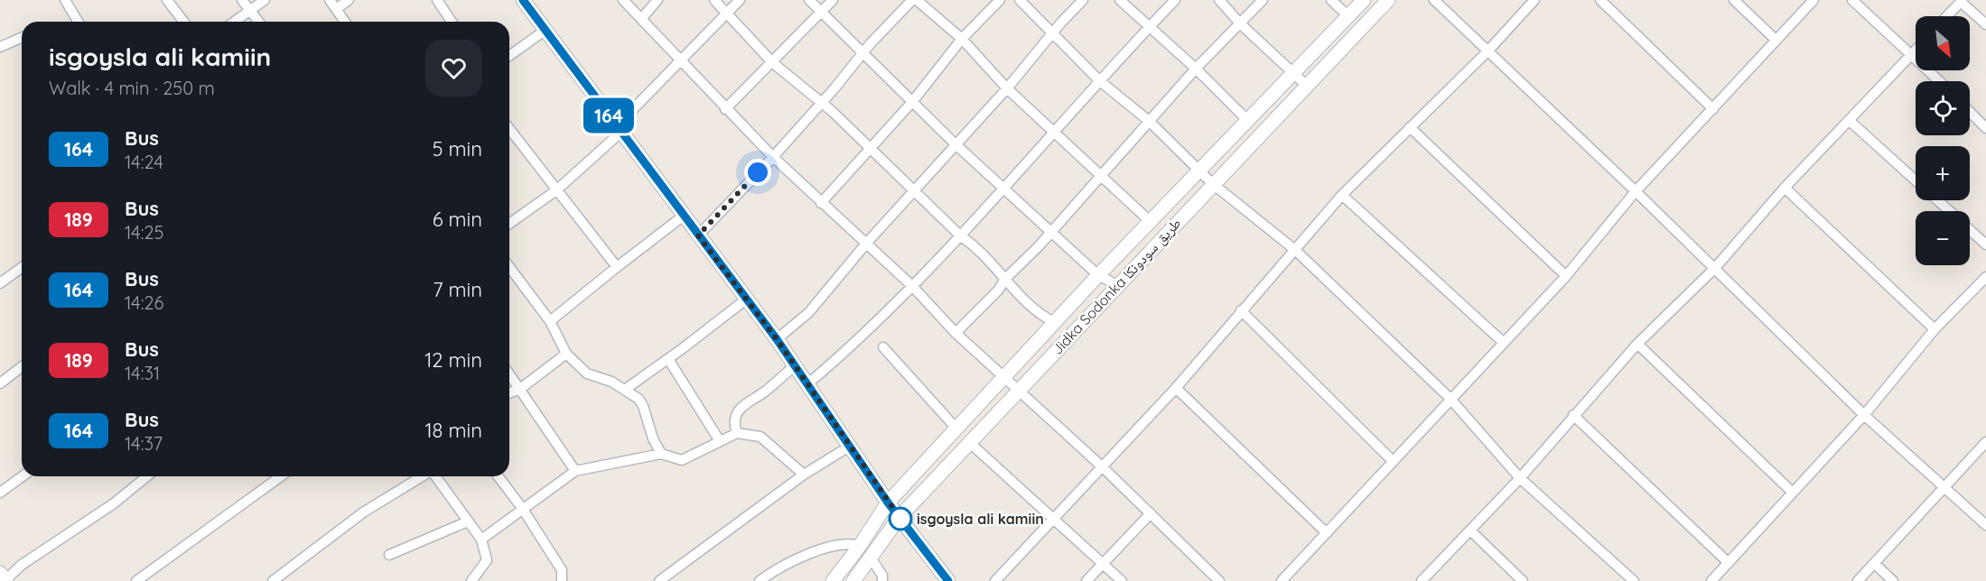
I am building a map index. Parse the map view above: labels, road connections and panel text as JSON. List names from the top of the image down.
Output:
{
  "streets": {
    "main road": ["Jidka Sodonka طريق سودونكا"]
  },
  "places": ["isgoysla ali kamiin"],
  "lines": ["bus line 164"],
  "north": "bottom right",
  "page": {
    "on_map": "164",
    "map_buttons": ["+", "−"],
    "heading": ["isgoysla ali kamiin", "Walk · 4 min · 250 m"],
    "list": [
      {
        "mark": "164",
        "name": "Bus",
        "note": "14:24",
        "value": "5 min"
      },
      {
        "mark": "189",
        "name": "Bus",
        "note": "14:25",
        "value": "6 min"
      },
      {
        "mark": "164",
        "name": "Bus",
        "note": "14:26",
        "value": "7 min"
      },
      {
        "mark": "189",
        "name": "Bus",
        "note": "14:31",
        "value": "12 min"
      },
      {
        "mark": "164",
        "name": "Bus",
        "note": "14:37",
        "value": "18 min"
      }
    ]
  }
}
